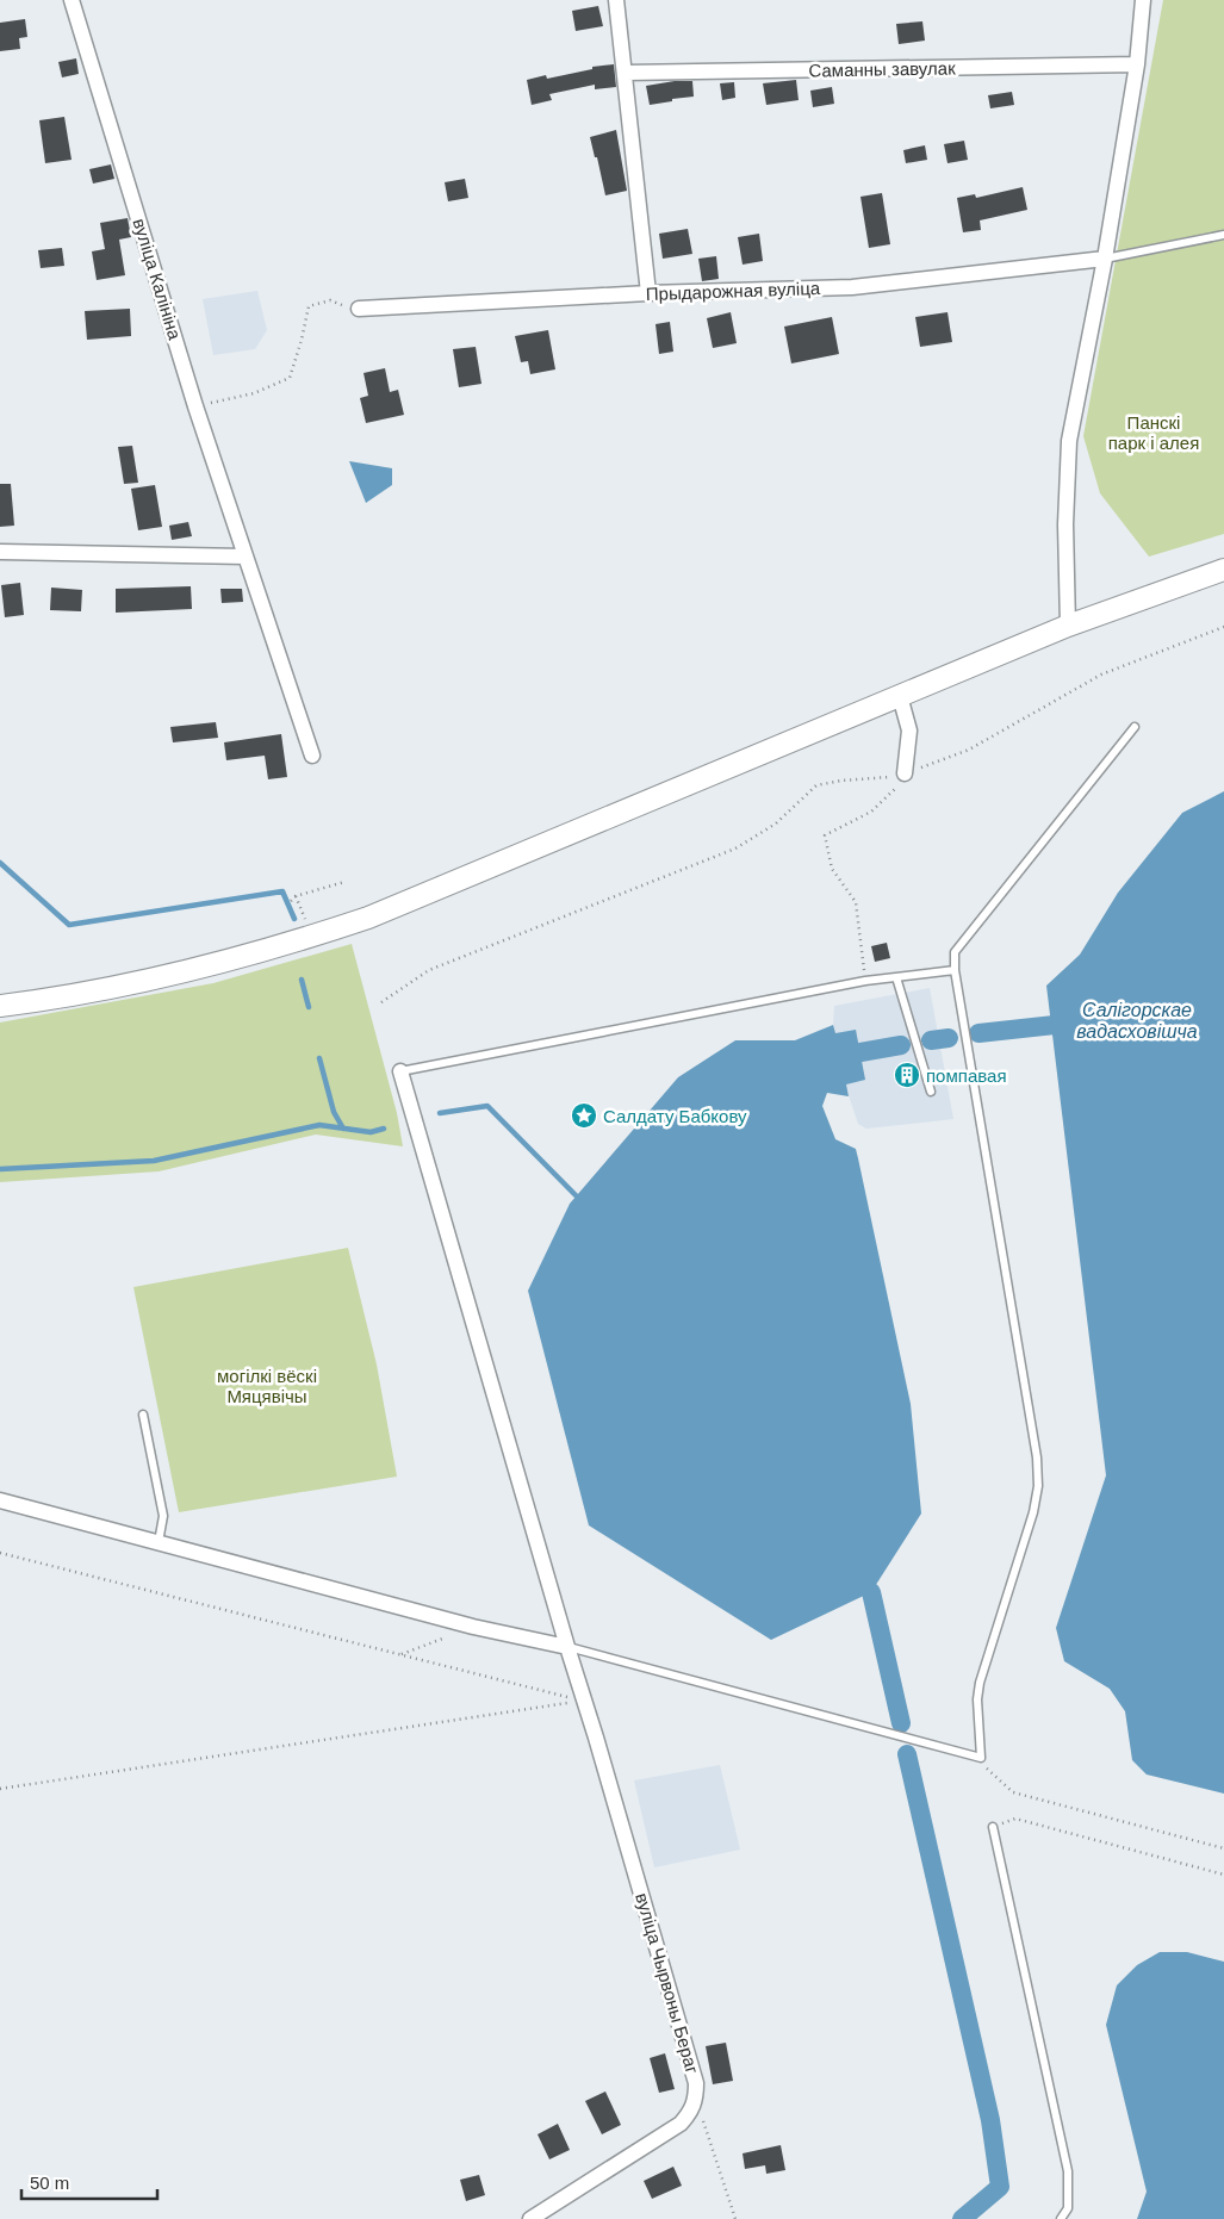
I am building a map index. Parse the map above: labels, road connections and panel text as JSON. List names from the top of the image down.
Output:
{
  "streets": {
    "street": [
      "Саманны завулак",
      "вуліца Калініна",
      "Прыдарожная вуліца",
      "вуліца Чырвоны Бераг"
    ]
  },
  "water": ["Салігорскае вадасховішча"],
  "parks": ["Панскі парк і алея", "могілкі вёскі Мяцявічы"],
  "places": {
    "building": ["помпавая"],
    "place": ["Салдату Бабкову"]
  },
  "scale_bar": "50 m"
}
